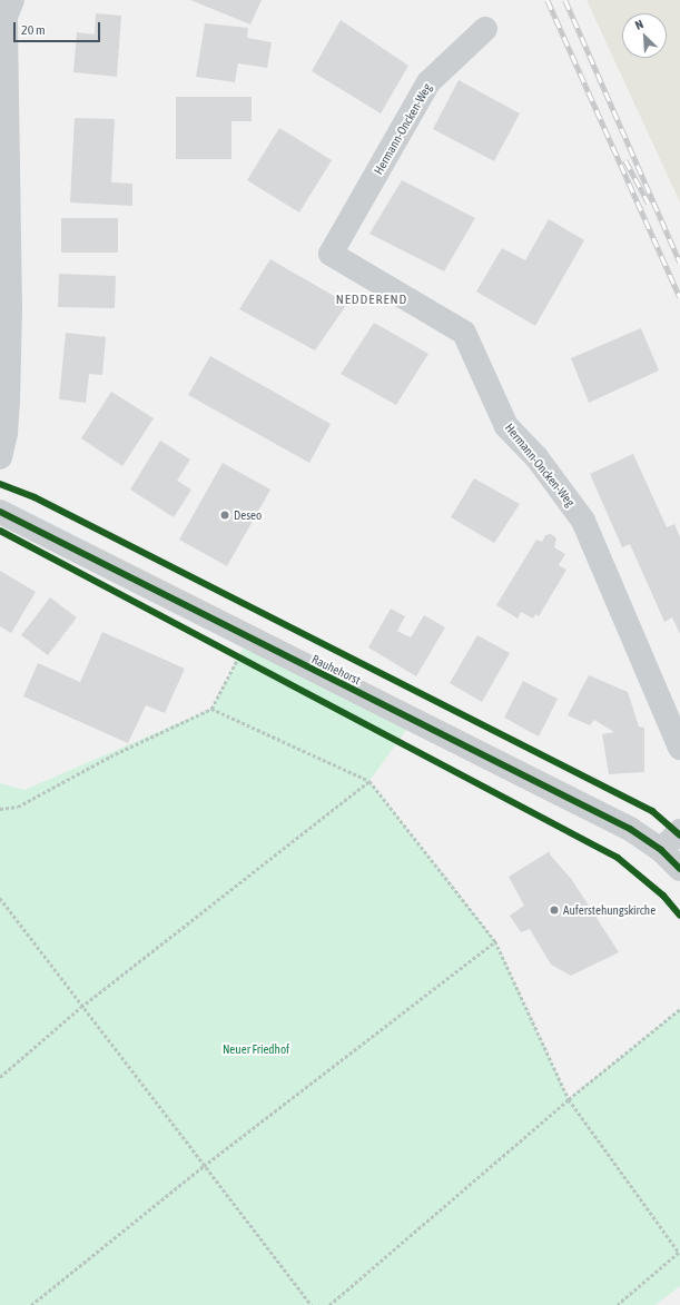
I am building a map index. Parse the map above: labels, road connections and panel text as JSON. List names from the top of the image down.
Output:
{
  "streets": {
    "street": ["Hermann-Oncken-Weg", "Rauhehorst"]
  },
  "districts": ["NEDDEREND"],
  "parks": ["Neuer Friedhof"],
  "places": ["Deseo", "Auferstehungskirche"],
  "scale_bar": "20 m",
  "north": "top left"
}
